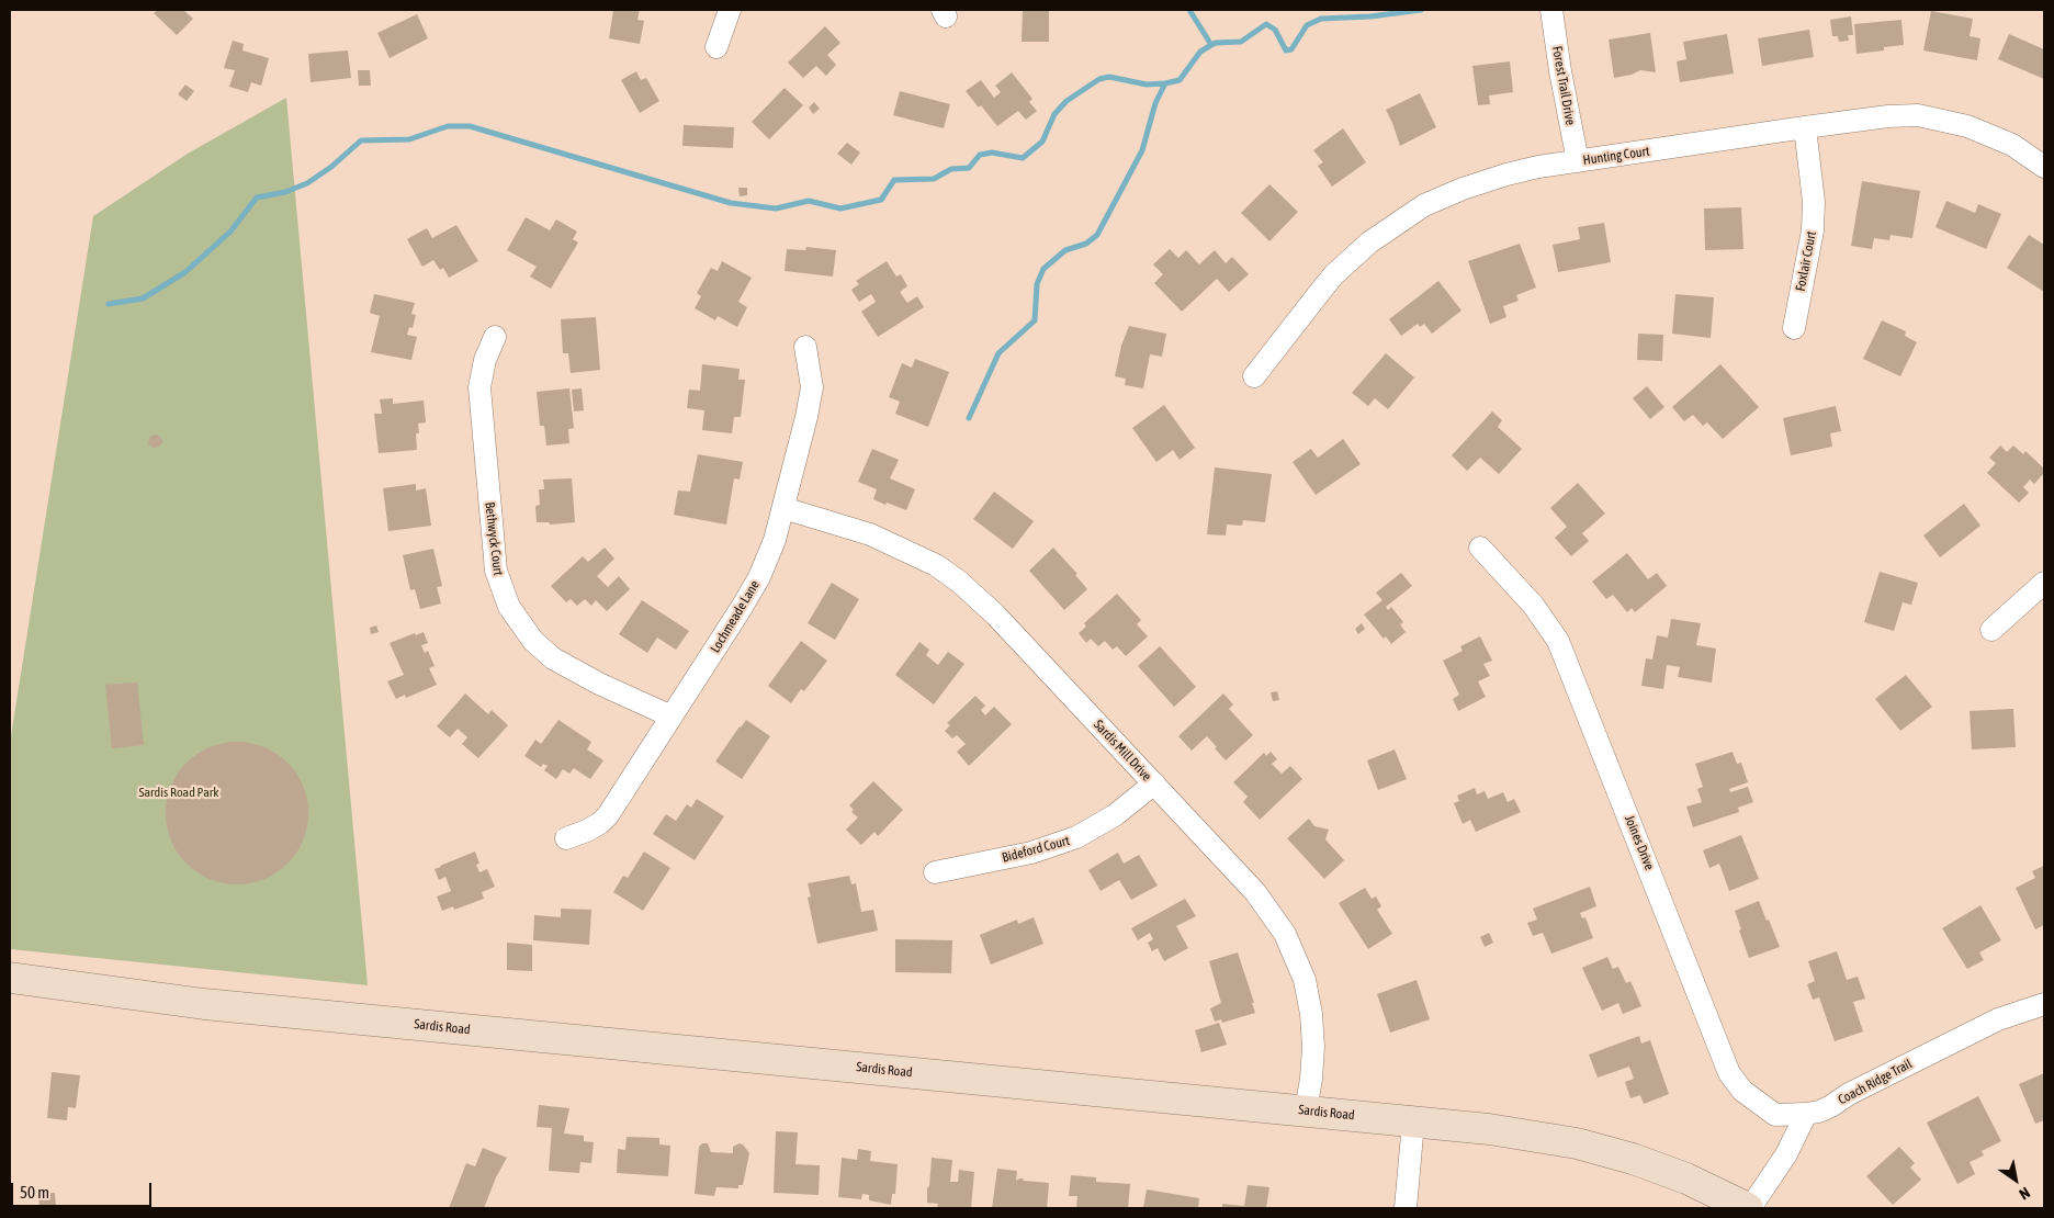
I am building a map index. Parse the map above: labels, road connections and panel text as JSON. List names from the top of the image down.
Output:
{
  "streets": {
    "main road": ["Sardis Road"],
    "street": [
      "Forest Trail Drive",
      "Hunting Court",
      "Foxlair Court",
      "Bethwyck Court",
      "Lochmeade Lane",
      "Sardis Mill Drive",
      "Joines Drive",
      "Bideford Court",
      "Coach Ridge Trail"
    ]
  },
  "crossings": [
    ["Forest Trail Drive", "Hunting Court"],
    ["Hunting Court", "Foxlair Court"],
    ["Bethwyck Court", "Lochmeade Lane"],
    ["Lochmeade Lane", "Sardis Mill Drive"],
    ["Sardis Mill Drive", "Bideford Court"],
    ["Sardis Mill Drive", "Sardis Road"],
    ["Joines Drive", "Coach Ridge Trail"]
  ],
  "parks": ["Sardis Road Park"],
  "scale_bar": "50 m",
  "north": "bottom right"
}
